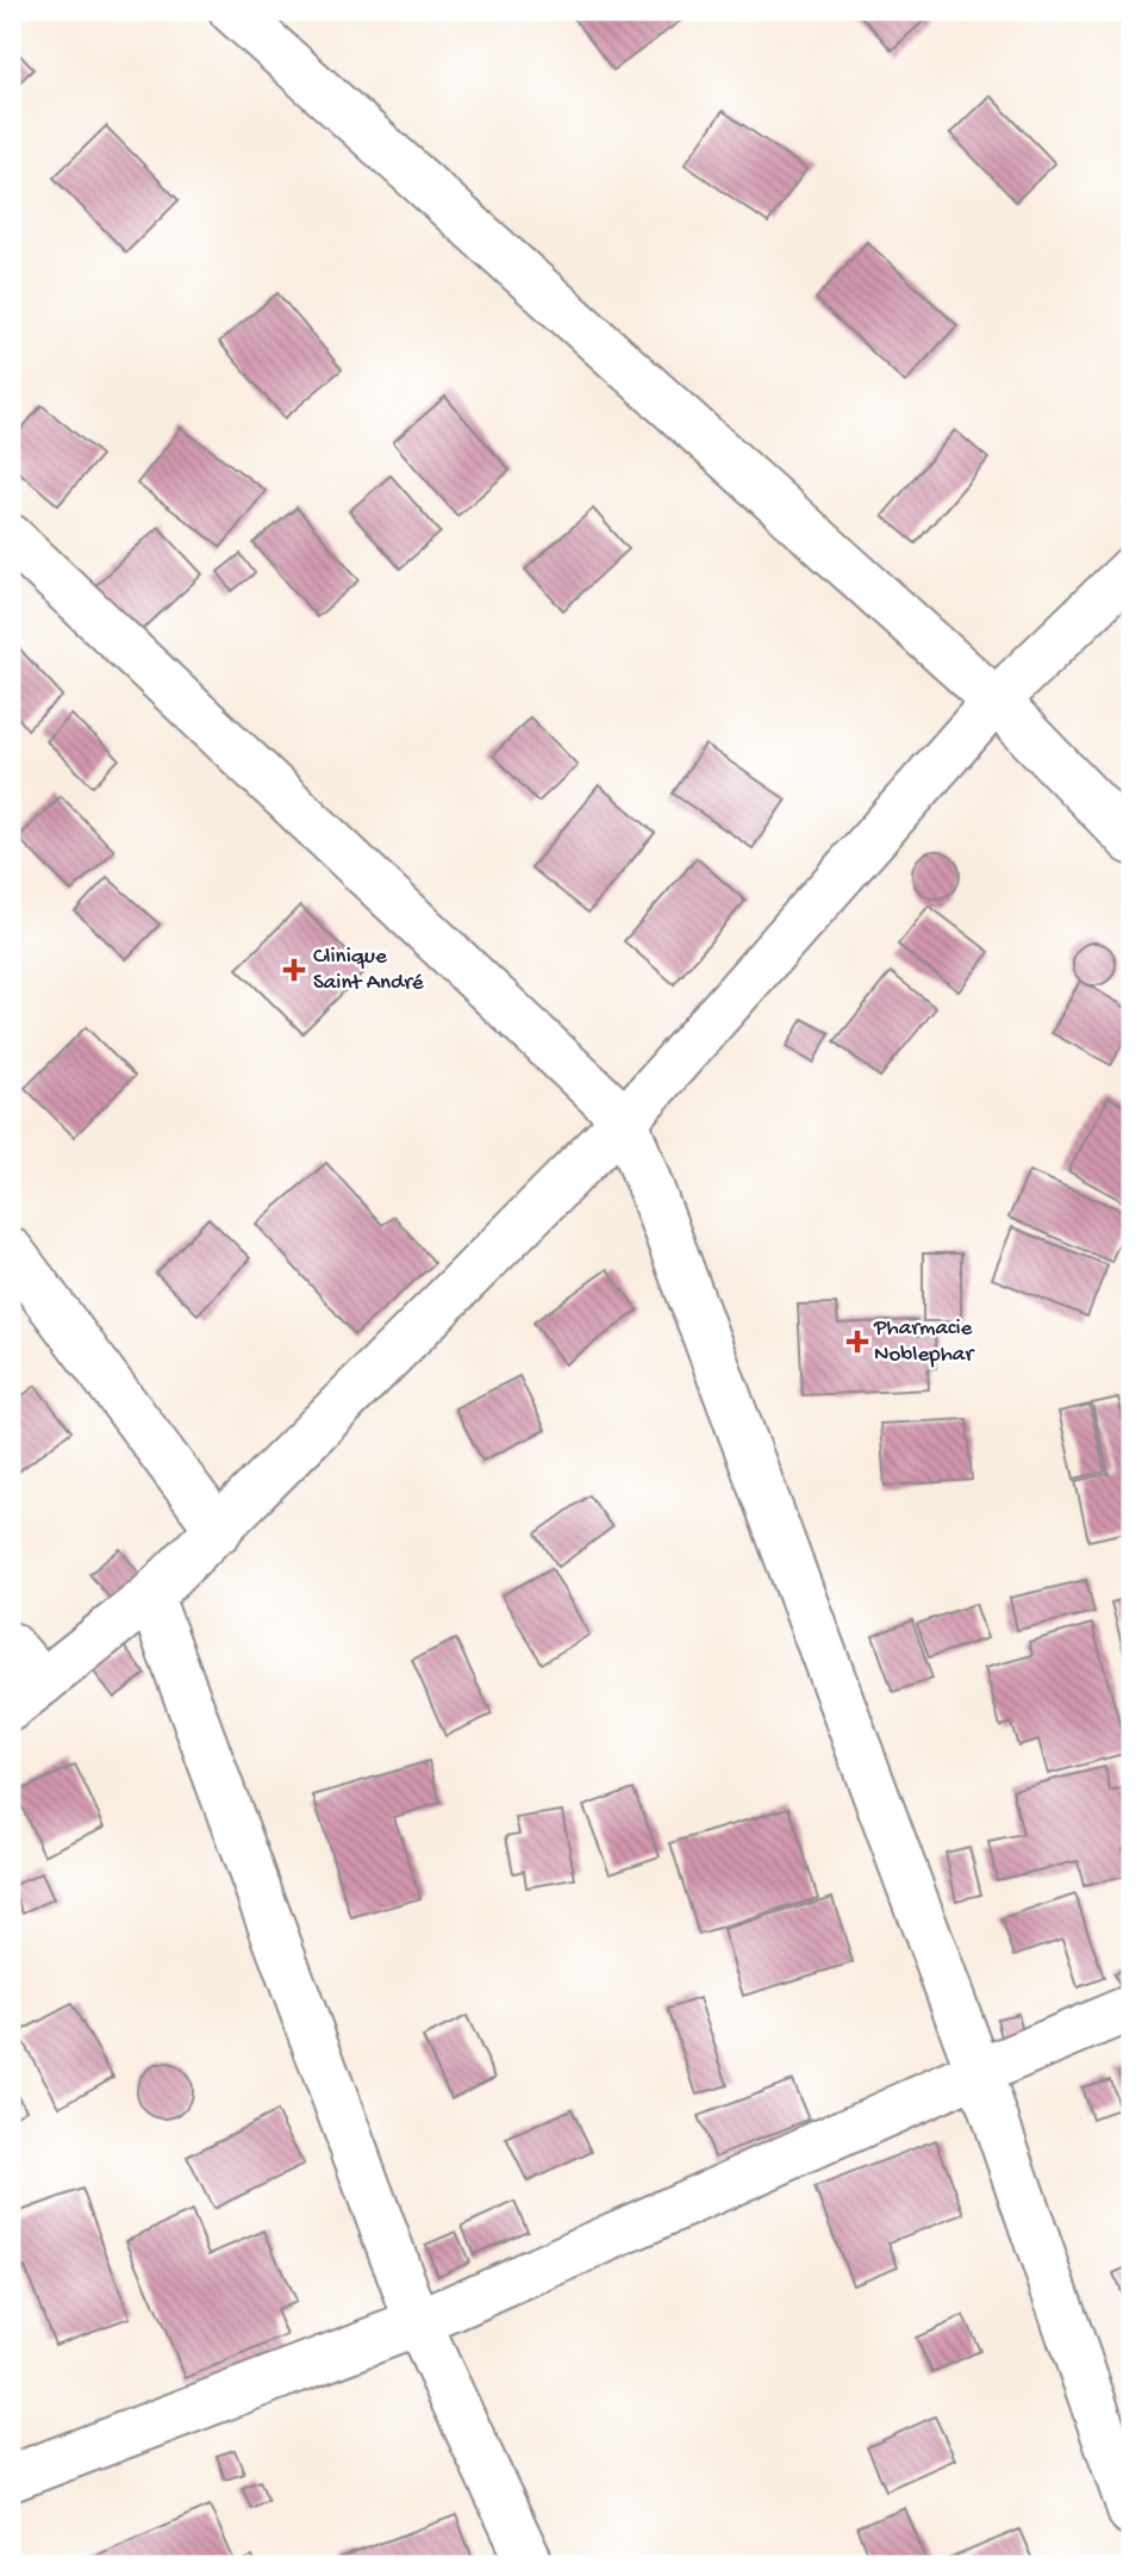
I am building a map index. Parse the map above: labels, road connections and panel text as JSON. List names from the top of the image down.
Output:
{
  "places": {
    "health": ["Clinique Saint André", "Pharmacie Noblephar"]
  }
}
